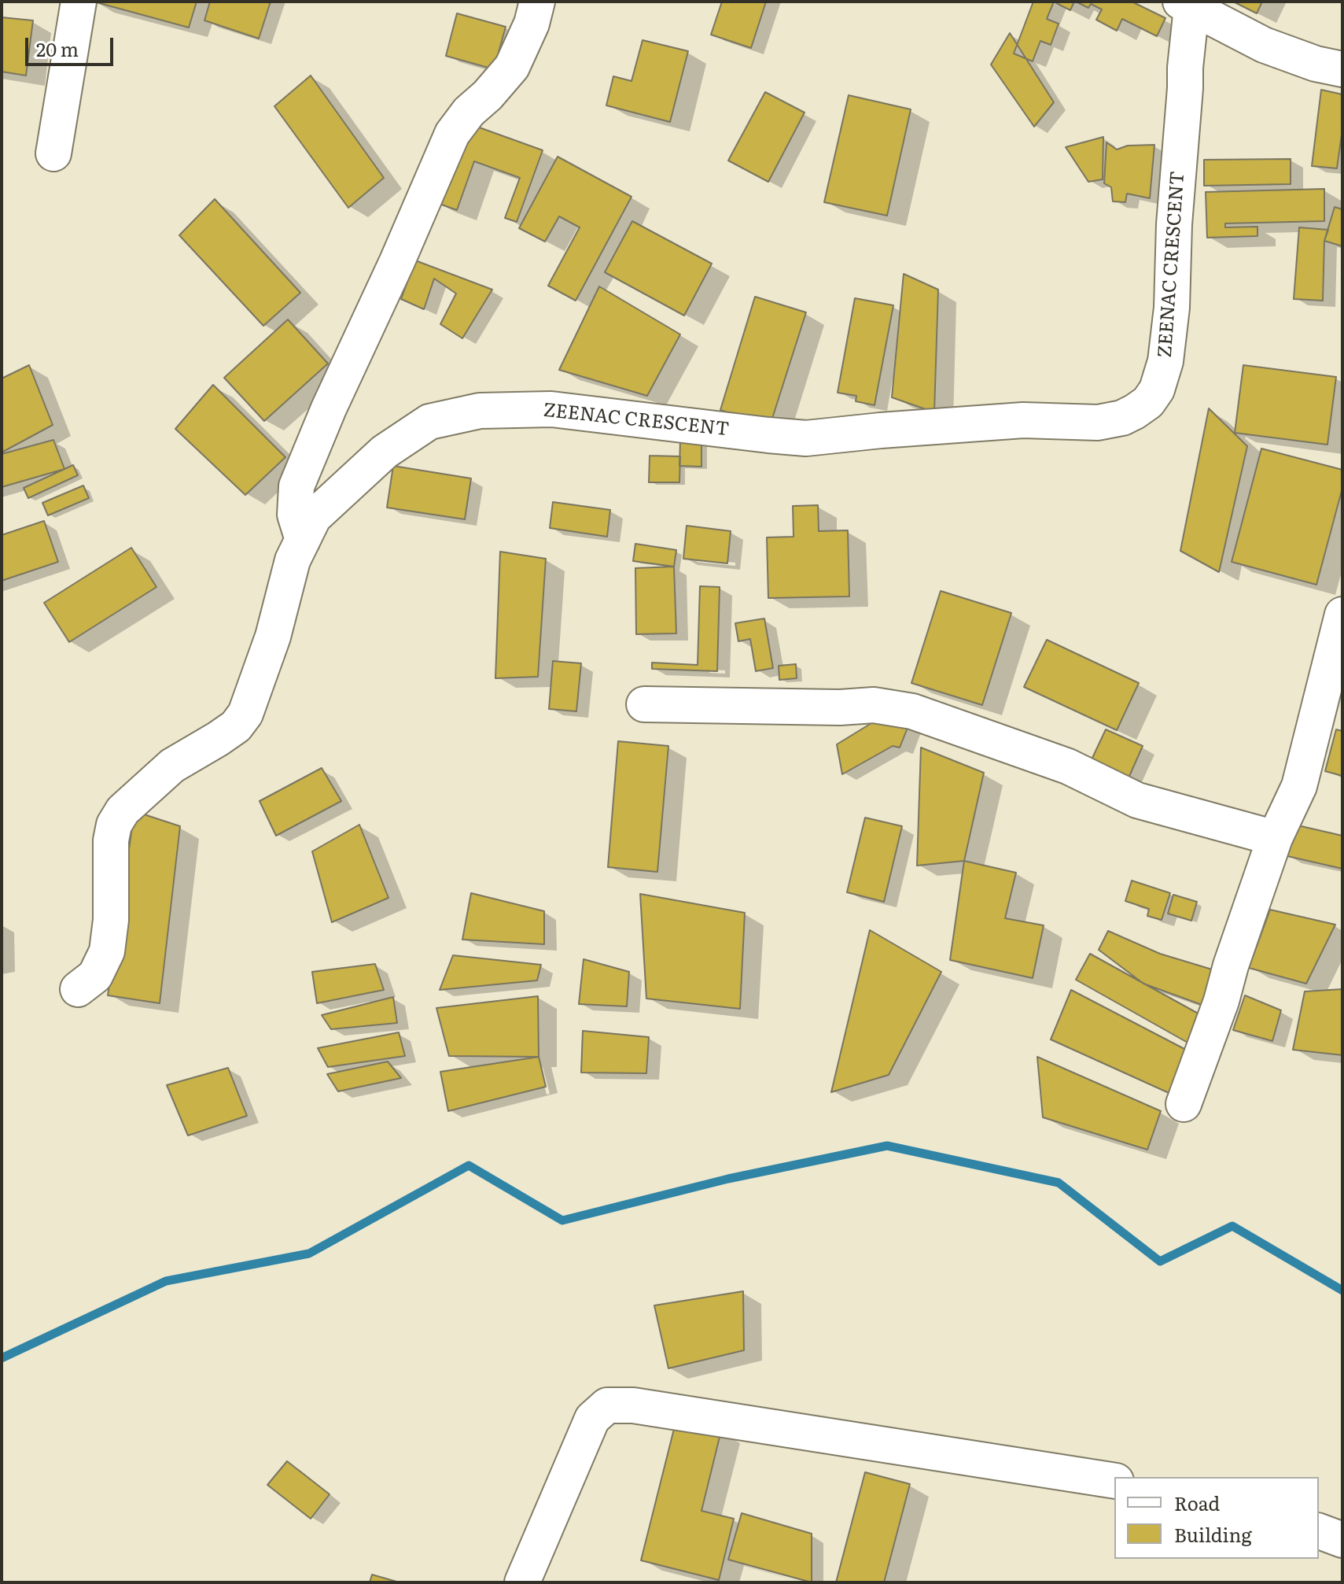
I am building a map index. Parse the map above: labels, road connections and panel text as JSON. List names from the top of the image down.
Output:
{
  "streets": {
    "street": ["ZEENAC CRESCENT"]
  },
  "legend": ["Road", "Building"],
  "scale_bar": "20 m"
}
